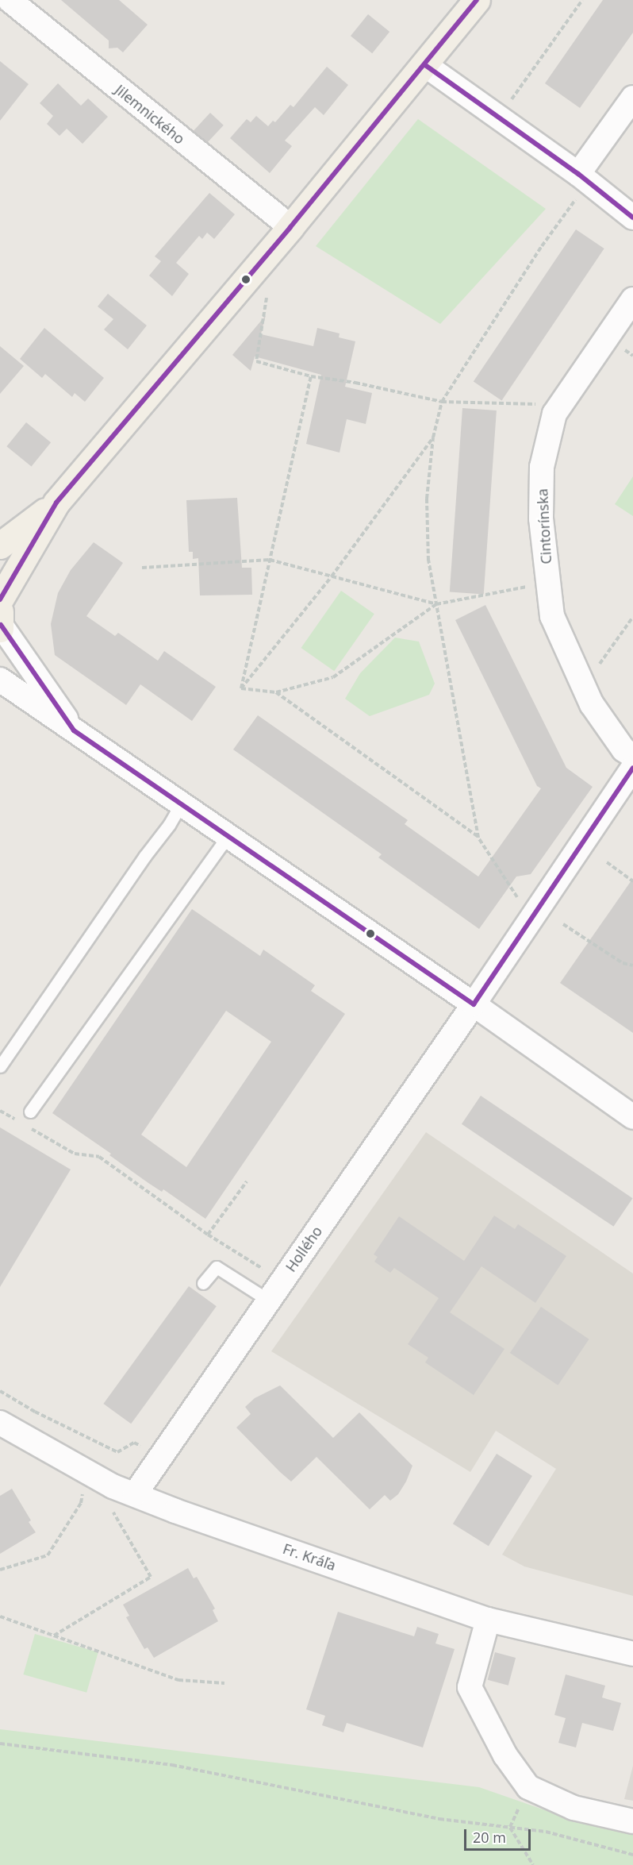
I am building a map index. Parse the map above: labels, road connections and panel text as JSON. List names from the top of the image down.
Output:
{
  "streets": {
    "street": [
      "Jilemnického",
      "Cintorínska",
      "Hollého",
      "Fr. Kráľa"
    ]
  },
  "crossings": [
    ["Hollého", "Fr. Kráľa"]
  ],
  "scale_bar": "20 m"
}
